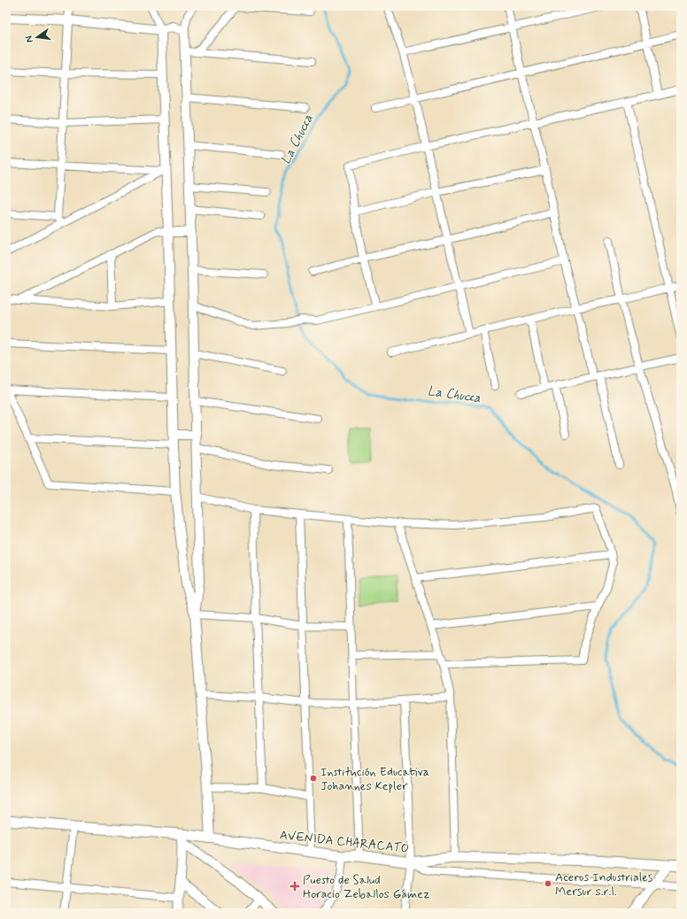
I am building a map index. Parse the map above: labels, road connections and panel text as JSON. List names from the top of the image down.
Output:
{
  "streets": {
    "main road": ["AVENIDA CHARACATO"]
  },
  "water": ["La Chucca"],
  "places": {
    "other": ["Institución Educativa Johannes Kepler", "Aceros Industriales Mersur s.r.l."],
    "health": ["Puesto de Salud Horacio Zeballos Gámez"]
  },
  "north": "left"
}
